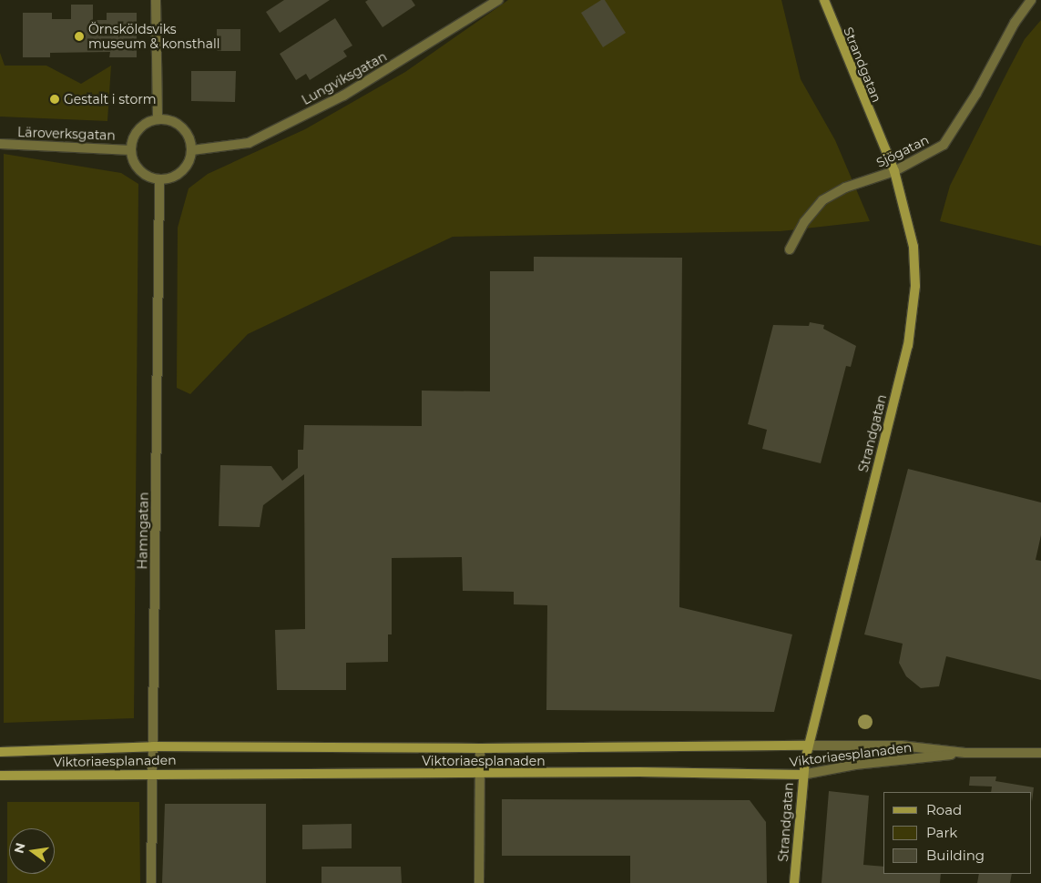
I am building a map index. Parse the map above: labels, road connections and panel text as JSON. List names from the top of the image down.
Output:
{
  "streets": {
    "main road": ["Strandgatan", "Viktoriaesplanaden"],
    "street": [
      "Lungviksgatan",
      "Läroverksgatan",
      "Sjögatan",
      "Hamngatan"
    ]
  },
  "crossings": [
    ["Strandgatan", "Sjögatan"],
    ["Strandgatan", "Viktoriaesplanaden"],
    ["Lungviksgatan", "Läroverksgatan"],
    ["Lungviksgatan", "Hamngatan"],
    ["Läroverksgatan", "Hamngatan"],
    ["Hamngatan", "Viktoriaesplanaden"]
  ],
  "places": ["Örnsköldsviks museum & konsthall", "Gestalt i storm"],
  "legend": ["Road", "Park", "Building"],
  "north": "left"
}
